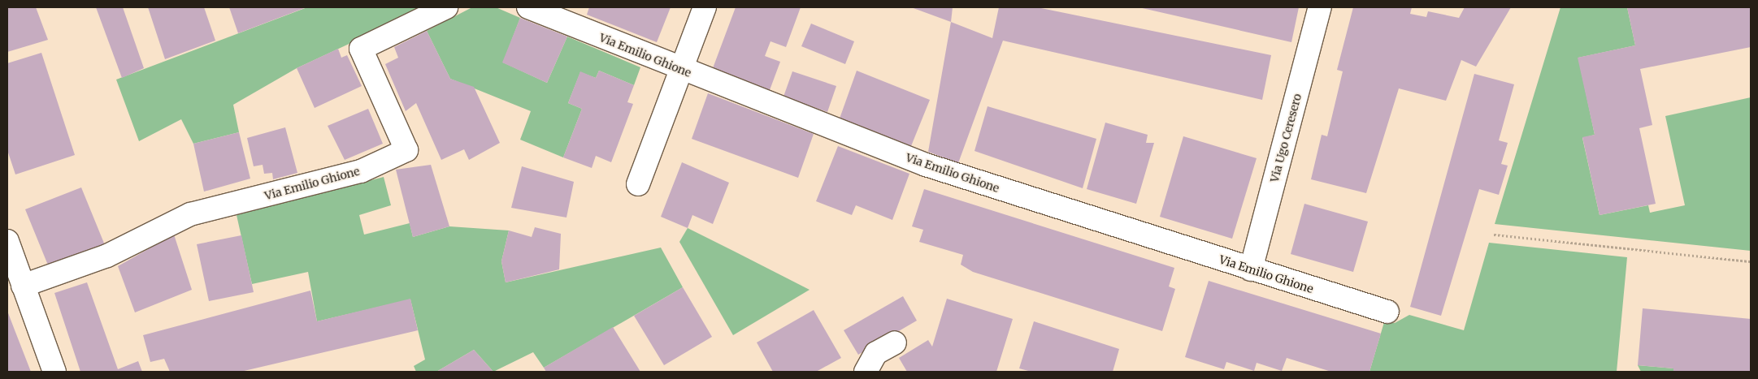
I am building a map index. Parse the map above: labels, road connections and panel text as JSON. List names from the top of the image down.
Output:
{
  "streets": {
    "street": ["Via Emilio Ghione", "Via Ugo Ceresero"]
  },
  "crossings": [
    ["Via Emilio Ghione", "Via Ugo Ceresero"]
  ]
}
